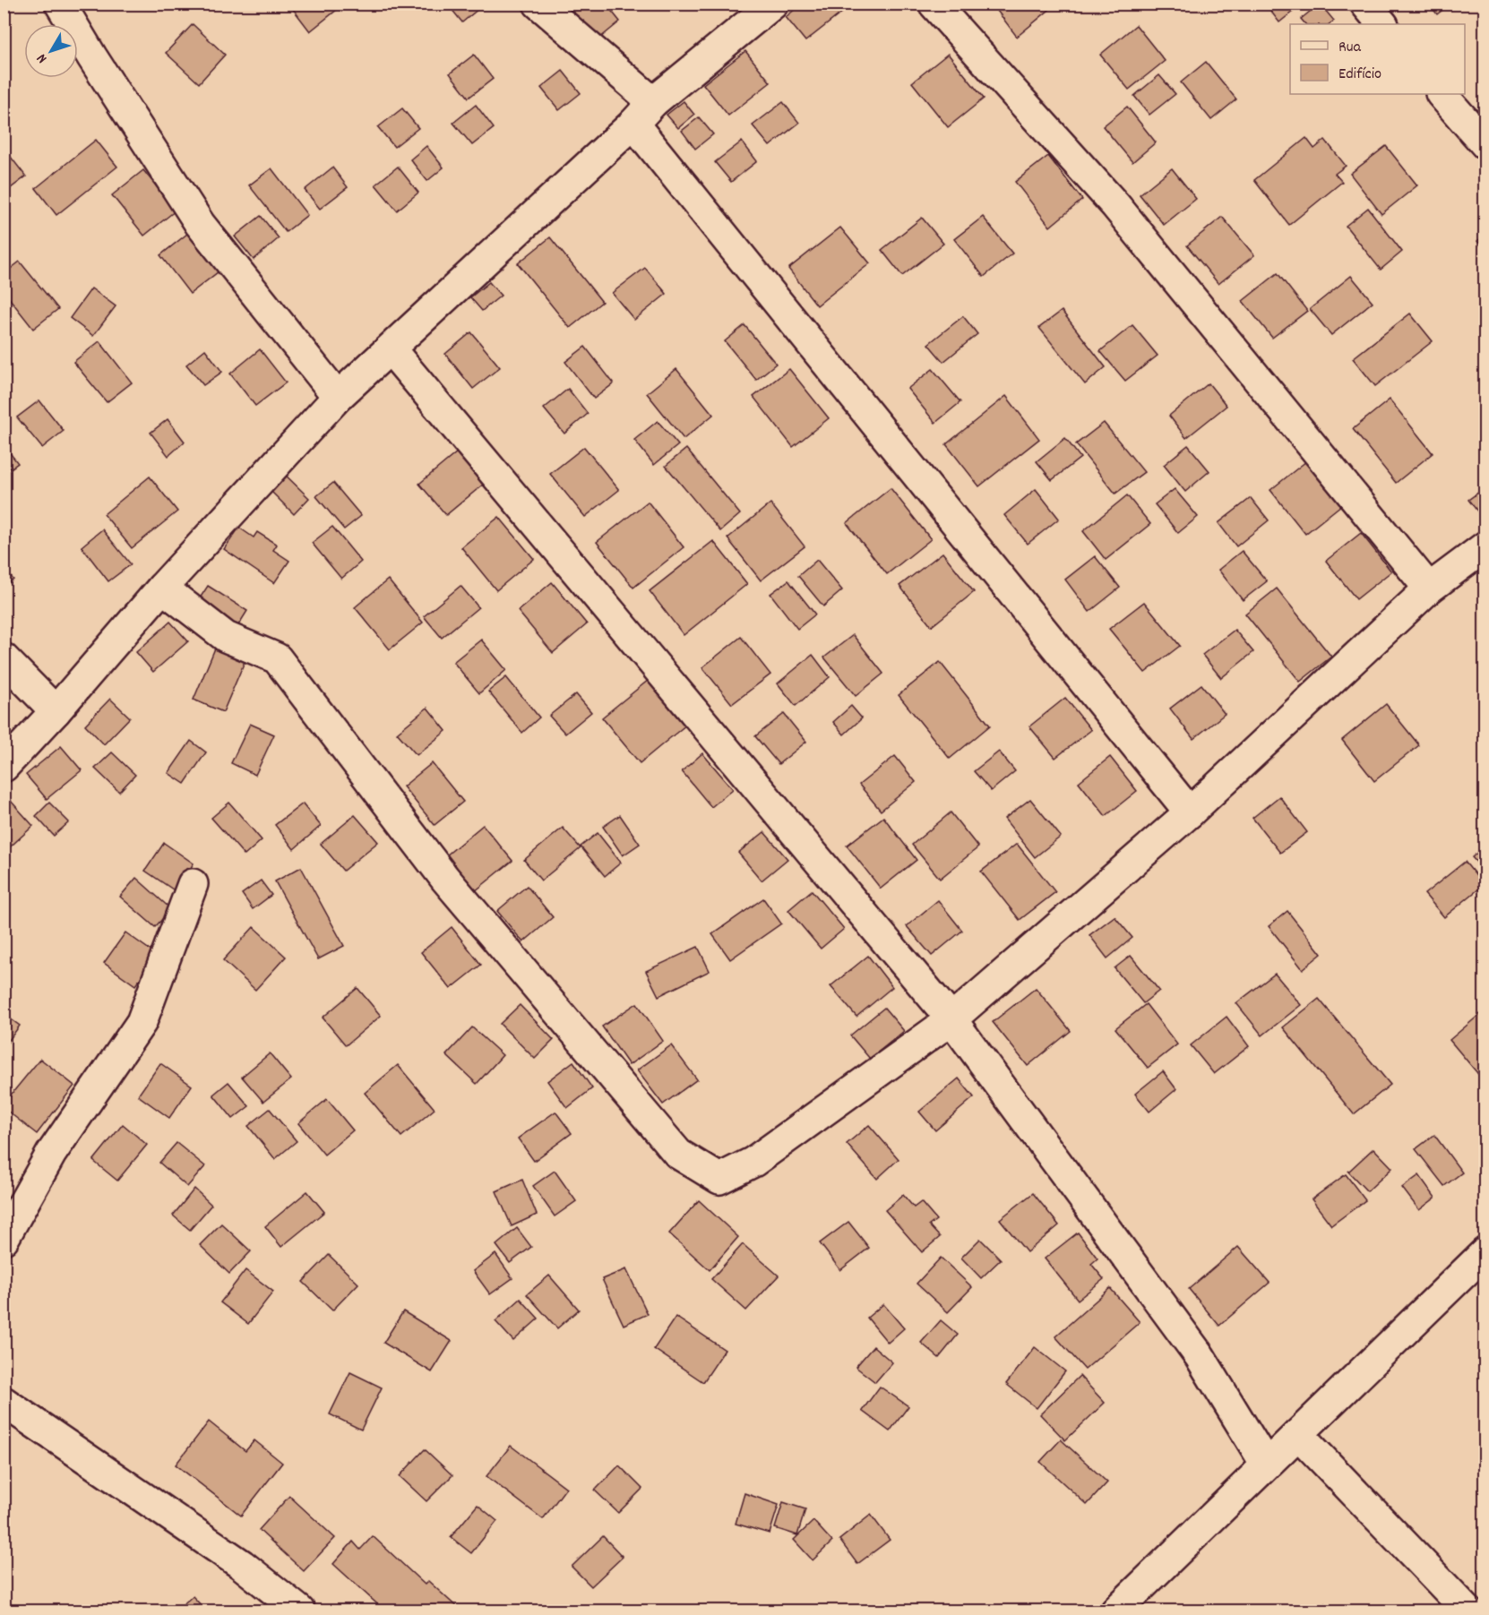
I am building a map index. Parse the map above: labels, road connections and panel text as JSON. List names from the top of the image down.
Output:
{
  "legend": ["Rua", "Edifício"],
  "north": "bottom left"
}
